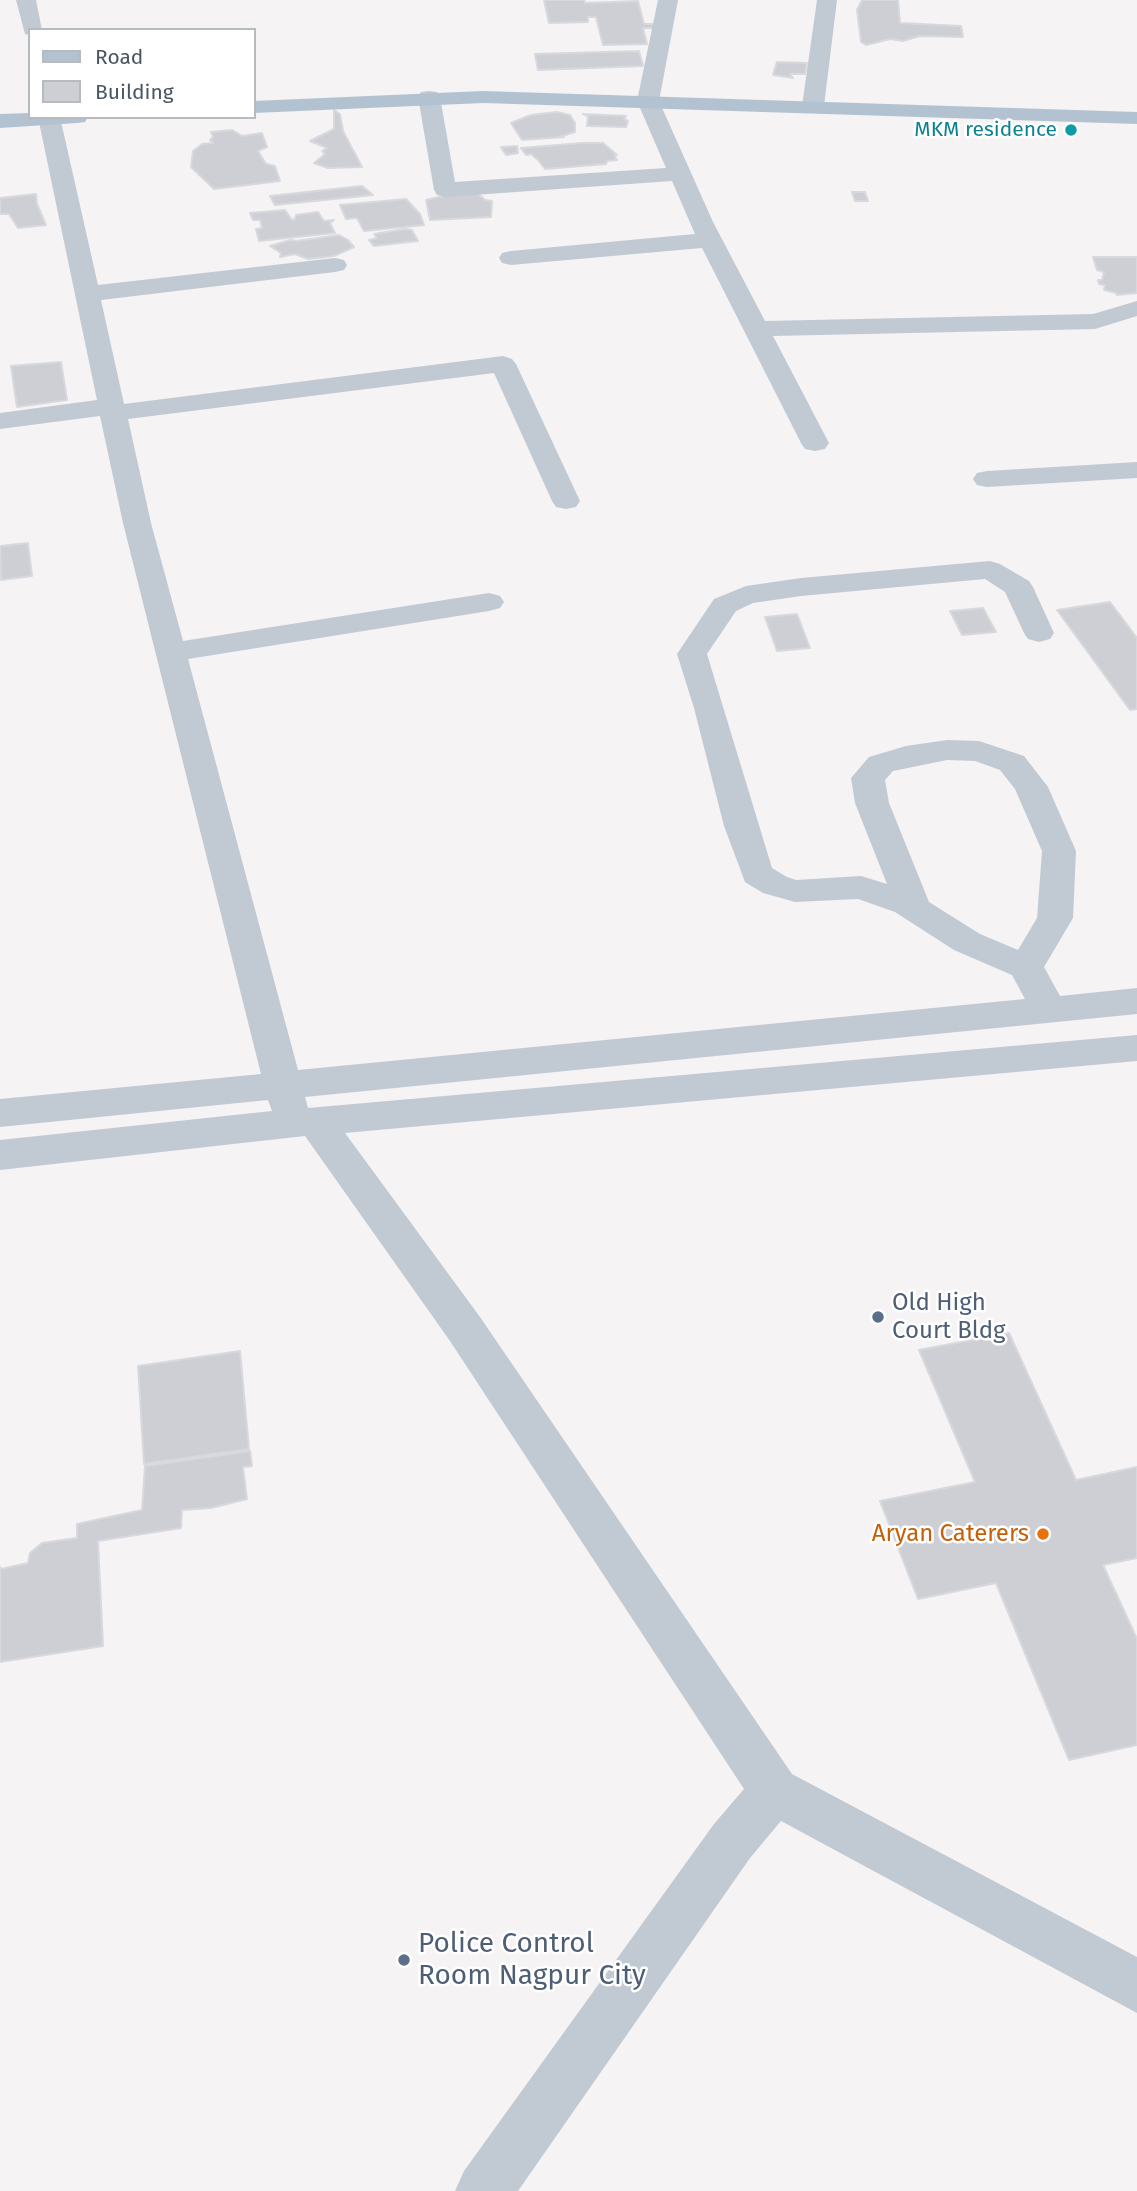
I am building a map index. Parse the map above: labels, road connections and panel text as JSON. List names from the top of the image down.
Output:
{
  "places": [
    "MKM residence",
    "Old High Court Bldg",
    "Aryan Caterers",
    "Police Control Room Nagpur City"
  ],
  "legend": ["Road", "Building"]
}
